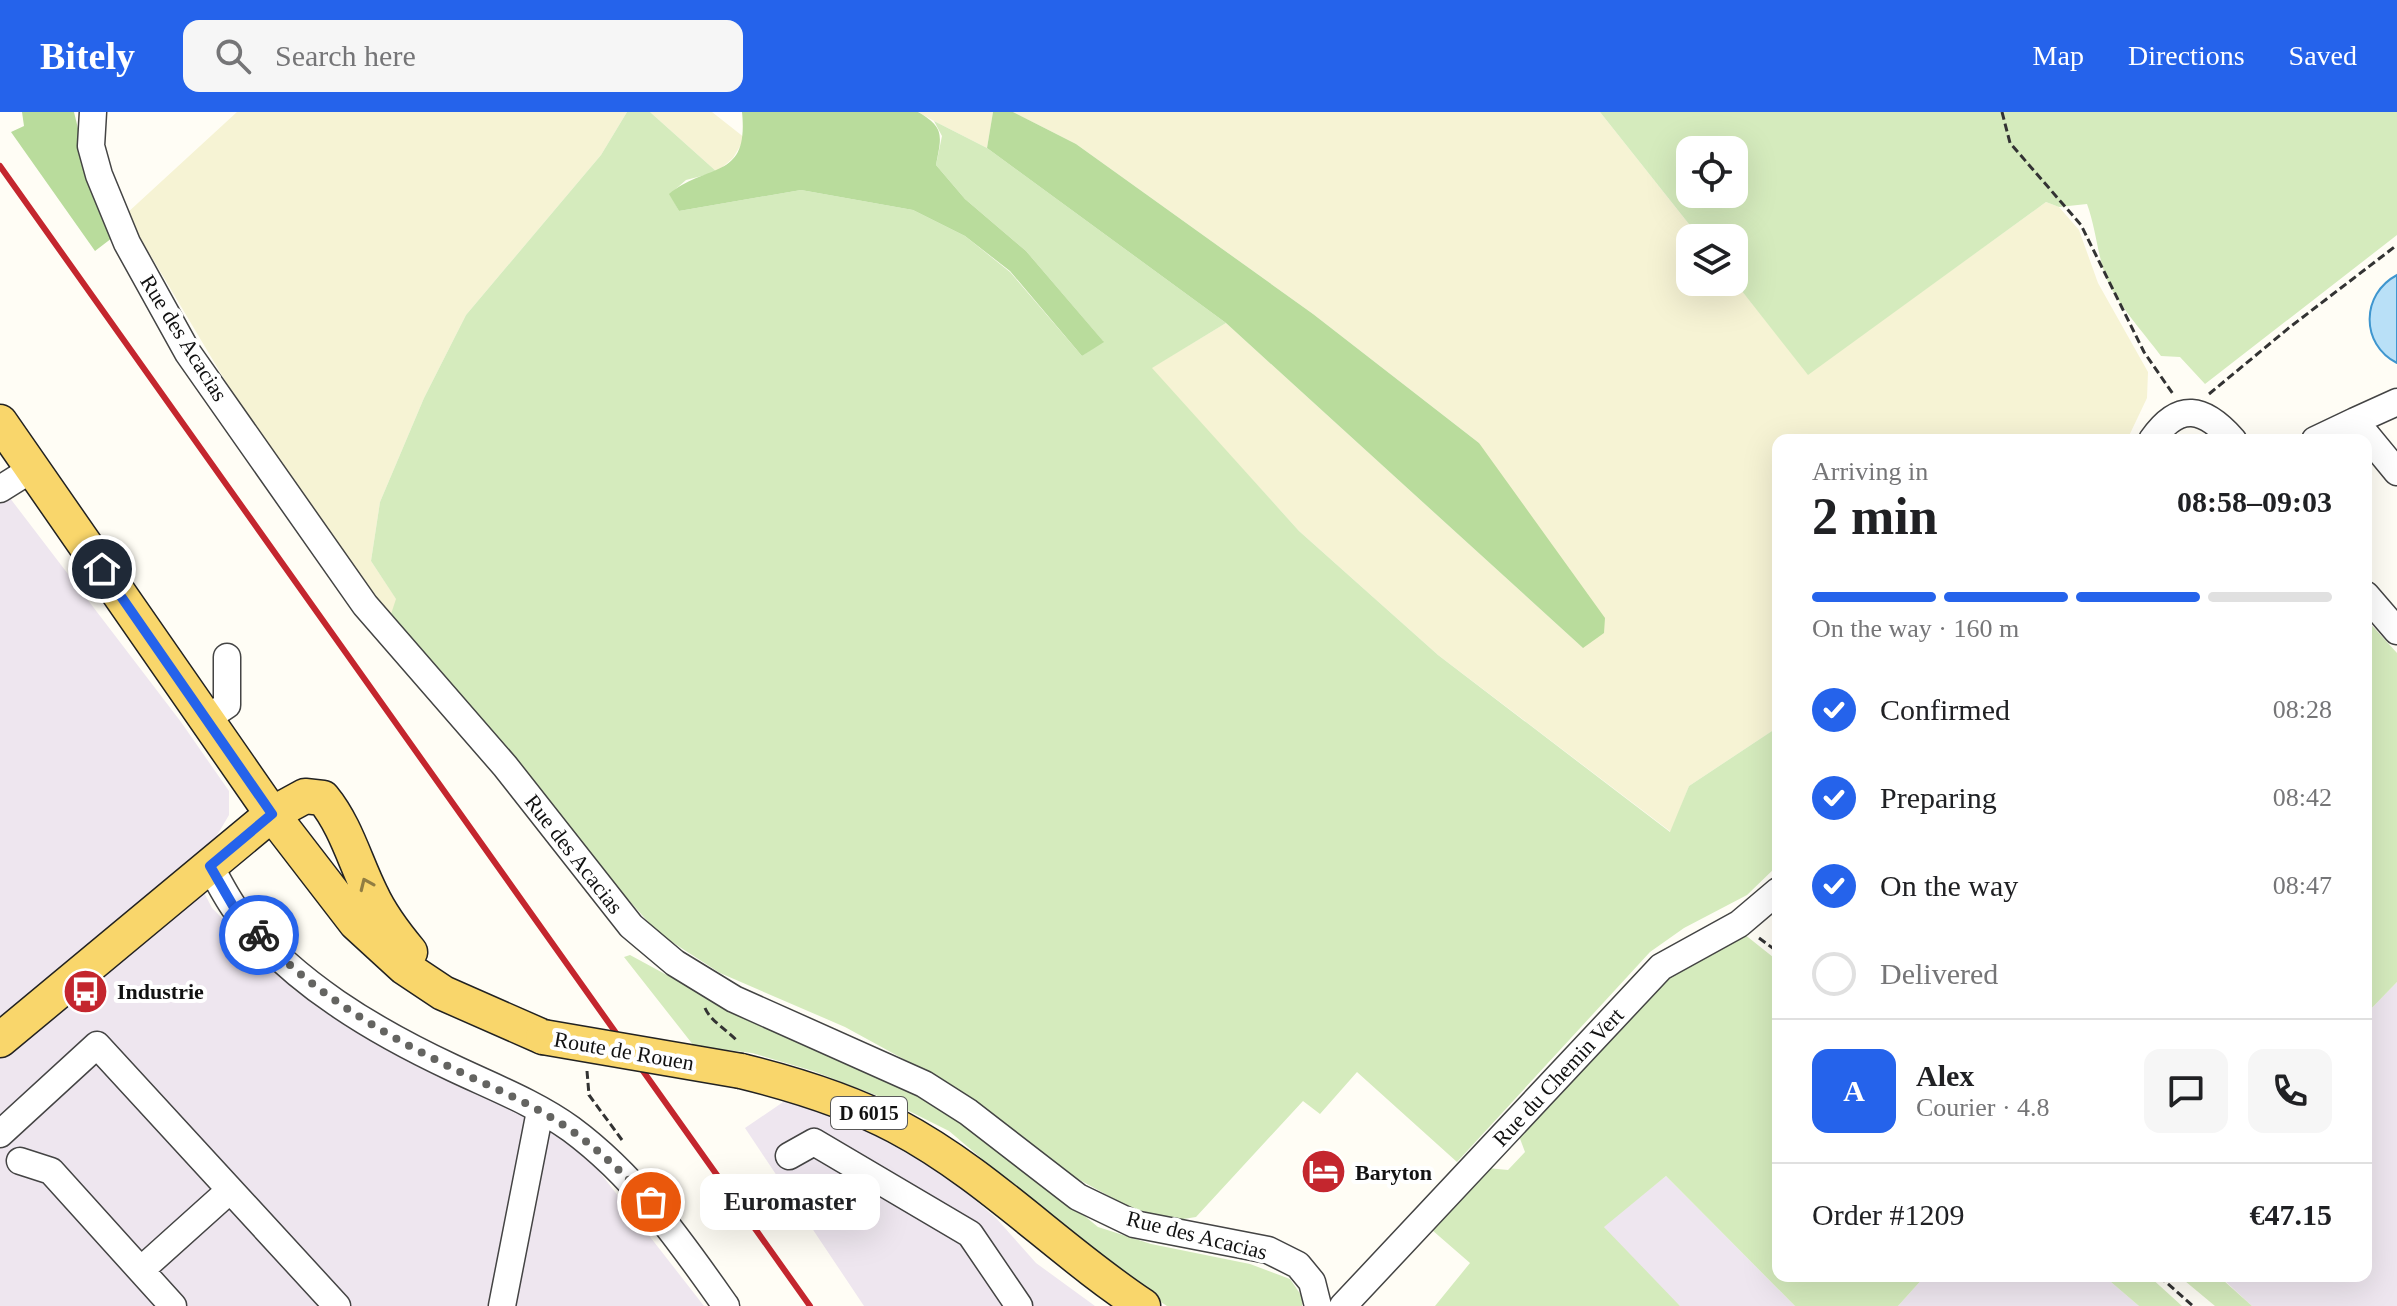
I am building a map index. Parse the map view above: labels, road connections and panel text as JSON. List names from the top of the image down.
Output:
{
  "streets": {
    "main road": ["Route de Rouen", "D 6015"],
    "street": ["Rue des Acacias", "Rue du Chemin Vert"]
  },
  "crossings": [
    ["Rue des Acacias", "Rue du Chemin Vert"]
  ],
  "places": {
    "bus stop": ["Industrie"],
    "hotel": ["Baryton"],
    "other": ["Euromaster"]
  },
  "page": {
    "header": "Bitely",
    "search": "Search here",
    "nav": ["Map", "Directions", "Saved"],
    "heading": ["2 min", "Arriving in", "08:58–09:03"],
    "panel": [
      "Alex",
      "Courier · 4.8",
      "Order #1209",
      "€47.15"
    ],
    "bar": "On the way · 160 m",
    "list": [
      ["Confirmed", "08:28"],
      ["Preparing", "08:42"],
      ["On the way", "08:47"],
      "Delivered"
    ],
    "round": "A",
    "bubble": "Euromaster"
  }
}
